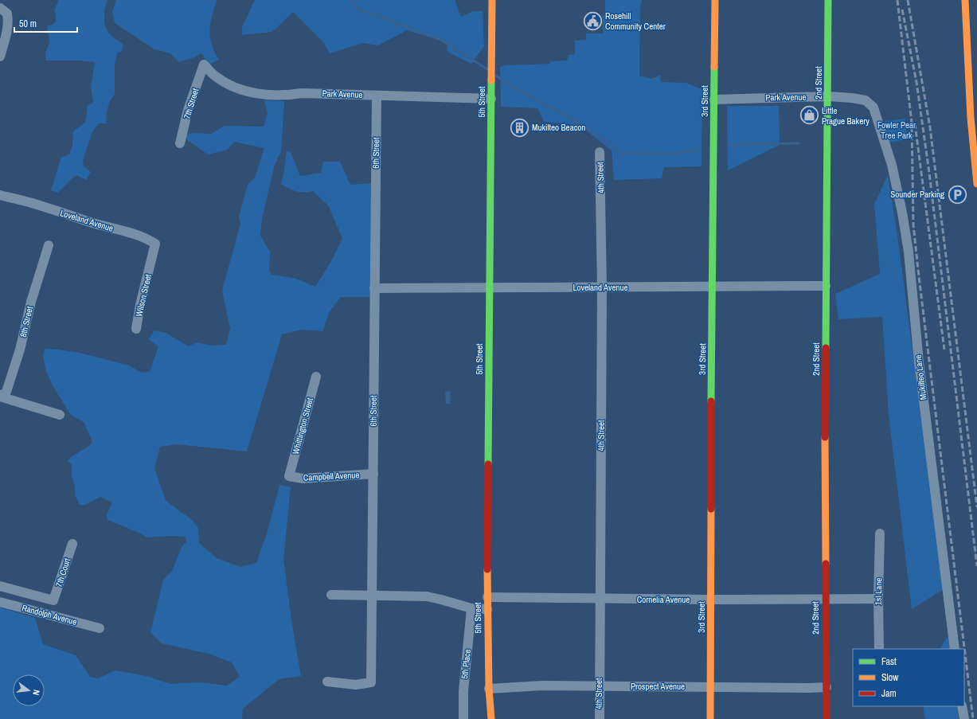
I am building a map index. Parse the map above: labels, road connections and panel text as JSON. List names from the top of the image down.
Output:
{
  "streets": {
    "street": [
      "2nd Street",
      "Park Avenue",
      "3rd Street",
      "5th Street",
      "7th Street",
      "6th Street",
      "4th Street",
      "Loveland Avenue",
      "Wilson Street",
      "8th Street",
      "Mukilteo Lane",
      "Whittington Street",
      "Campbell Avenue",
      "7th Court",
      "1st Lane",
      "Cornelia Avenue",
      "Randolph Avenue",
      "5th Place",
      "Prospect Avenue"
    ]
  },
  "crossings": [
    ["2nd Street", "Park Avenue"],
    ["2nd Street", "Loveland Avenue"],
    ["2nd Street", "Cornelia Avenue"],
    ["2nd Street", "Prospect Avenue"],
    ["Park Avenue", "3rd Street"],
    ["Park Avenue", "5th Street"],
    ["Park Avenue", "7th Street"],
    ["Park Avenue", "6th Street"],
    ["Park Avenue", "Mukilteo Lane"],
    ["3rd Street", "Loveland Avenue"],
    ["3rd Street", "Cornelia Avenue"],
    ["3rd Street", "Prospect Avenue"],
    ["5th Street", "Loveland Avenue"],
    ["5th Street", "Cornelia Avenue"],
    ["5th Street", "Prospect Avenue"],
    ["6th Street", "Loveland Avenue"],
    ["6th Street", "Campbell Avenue"],
    ["4th Street", "Loveland Avenue"],
    ["4th Street", "Cornelia Avenue"],
    ["4th Street", "Prospect Avenue"],
    ["Loveland Avenue", "Wilson Street"],
    ["Whittington Street", "Campbell Avenue"],
    ["7th Court", "Randolph Avenue"],
    ["1st Lane", "Cornelia Avenue"]
  ],
  "parks": ["Fowler Pear Tree Park"],
  "places": {
    "public building": ["Rosehill Community Center"],
    "shop": ["Little Prague Bakery"],
    "building": ["Mukilteo Beacon"],
    "parking": ["Sounder Parking"]
  },
  "legend": ["Fast", "Slow", "Jam"],
  "scale_bar": "50 m",
  "north": "right"
}
